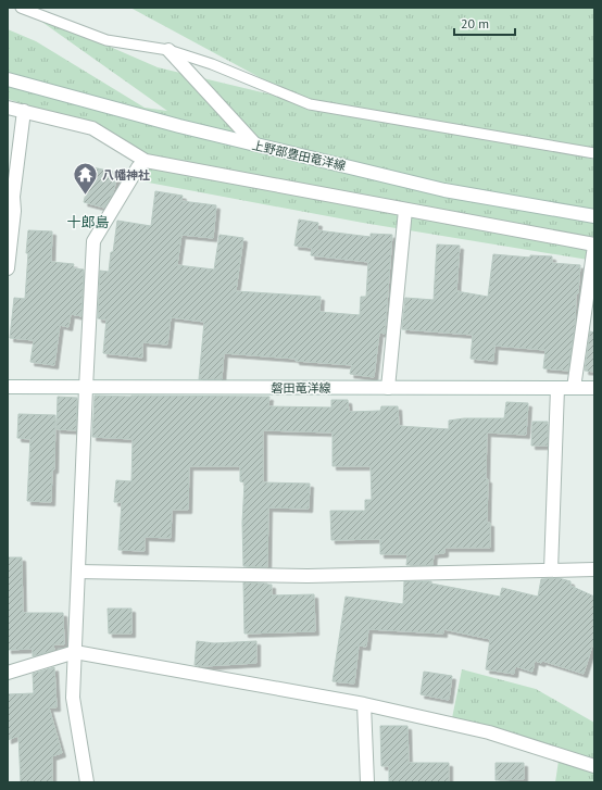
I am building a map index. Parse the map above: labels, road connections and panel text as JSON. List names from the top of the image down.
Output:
{
  "streets": {
    "street": ["上野部豊田竜洋線", "磐田竜洋線"]
  },
  "districts": ["十郎島"],
  "places": {
    "temple": ["八幡神社"]
  },
  "scale_bar": "20 m"
}
